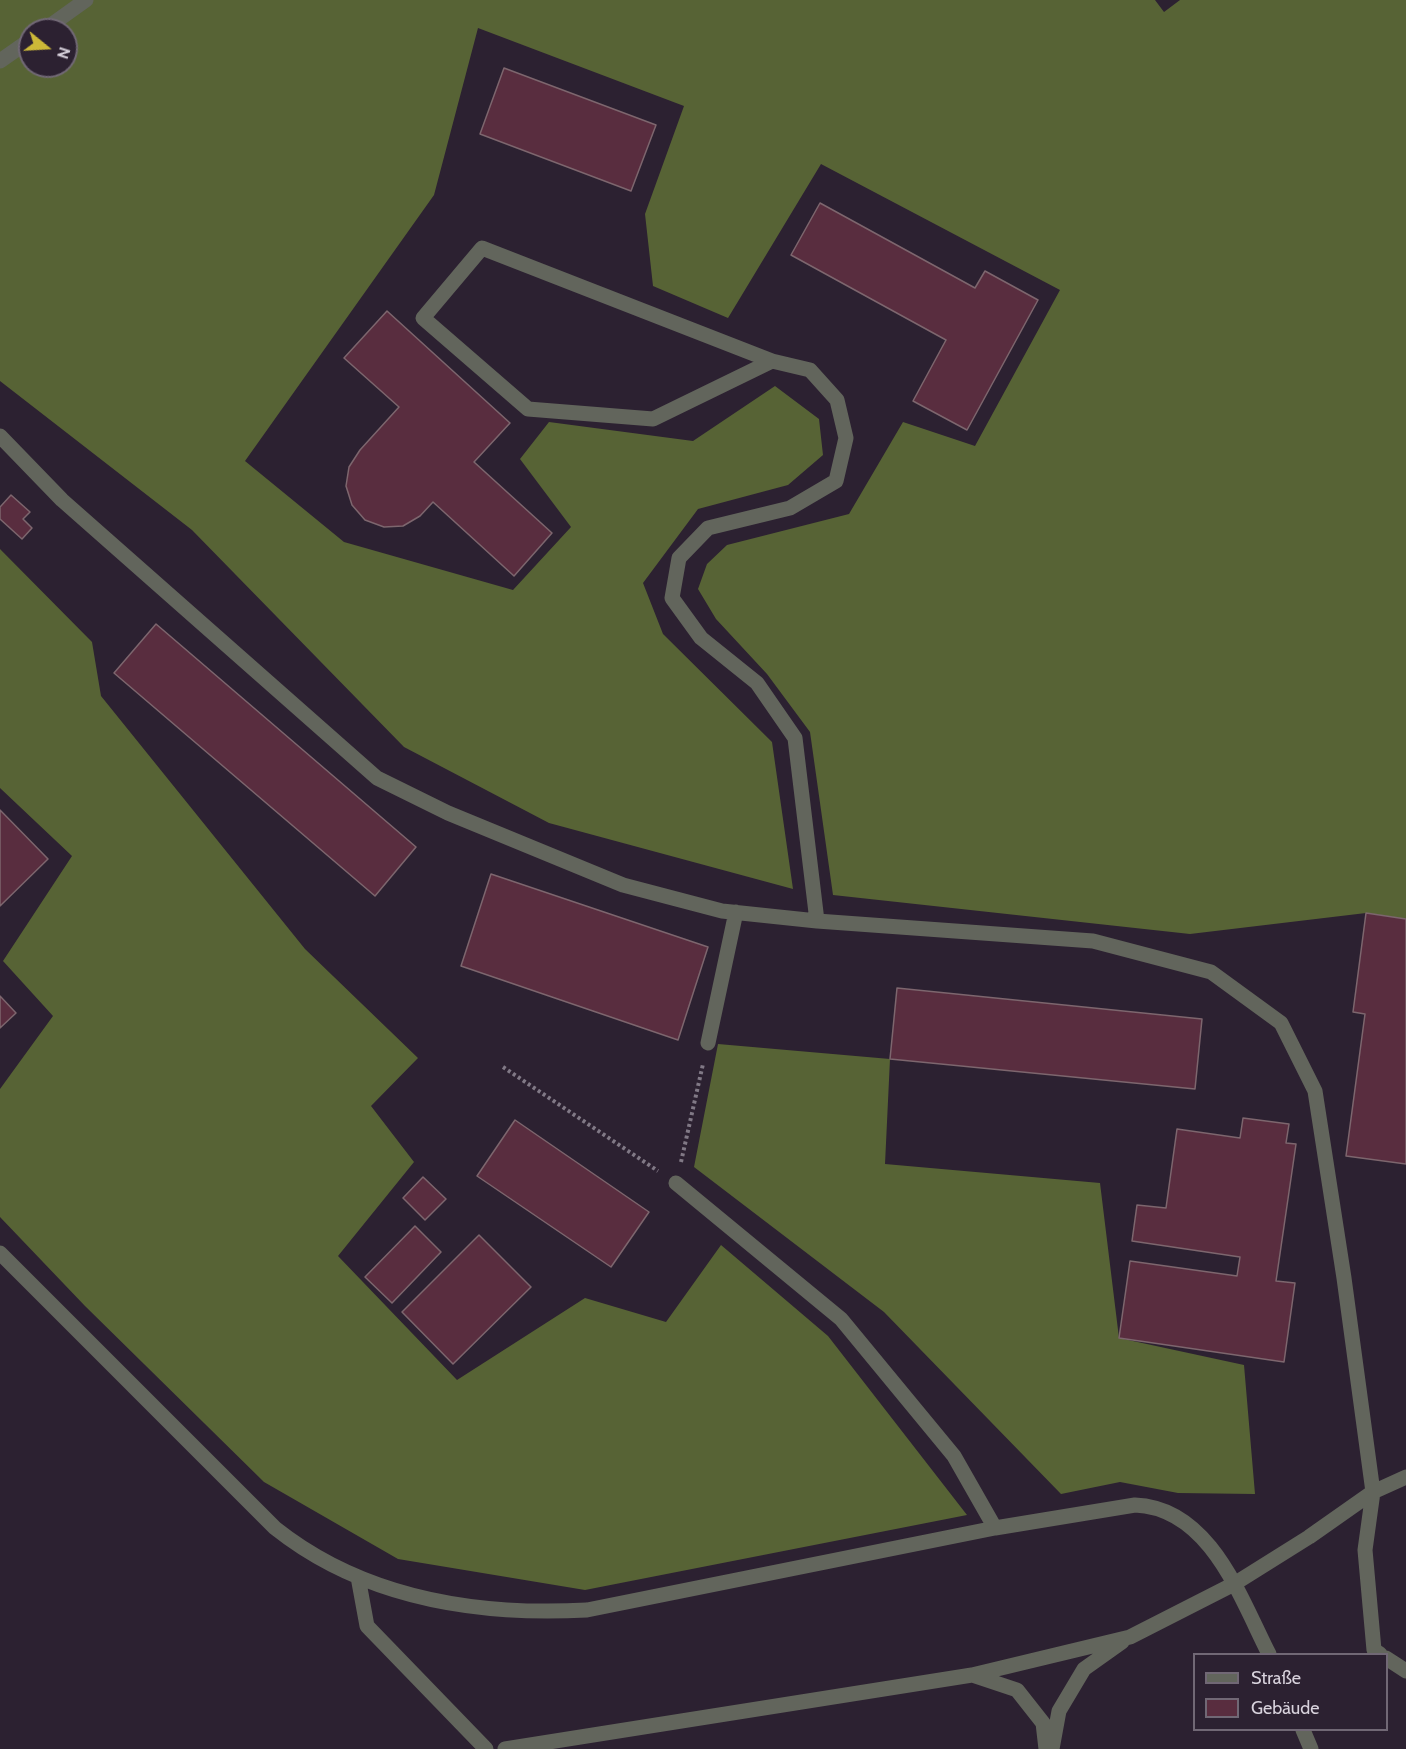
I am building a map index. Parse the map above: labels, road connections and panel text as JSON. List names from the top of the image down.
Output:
{
  "legend": ["Straße", "Gebäude"],
  "north": "right"
}
